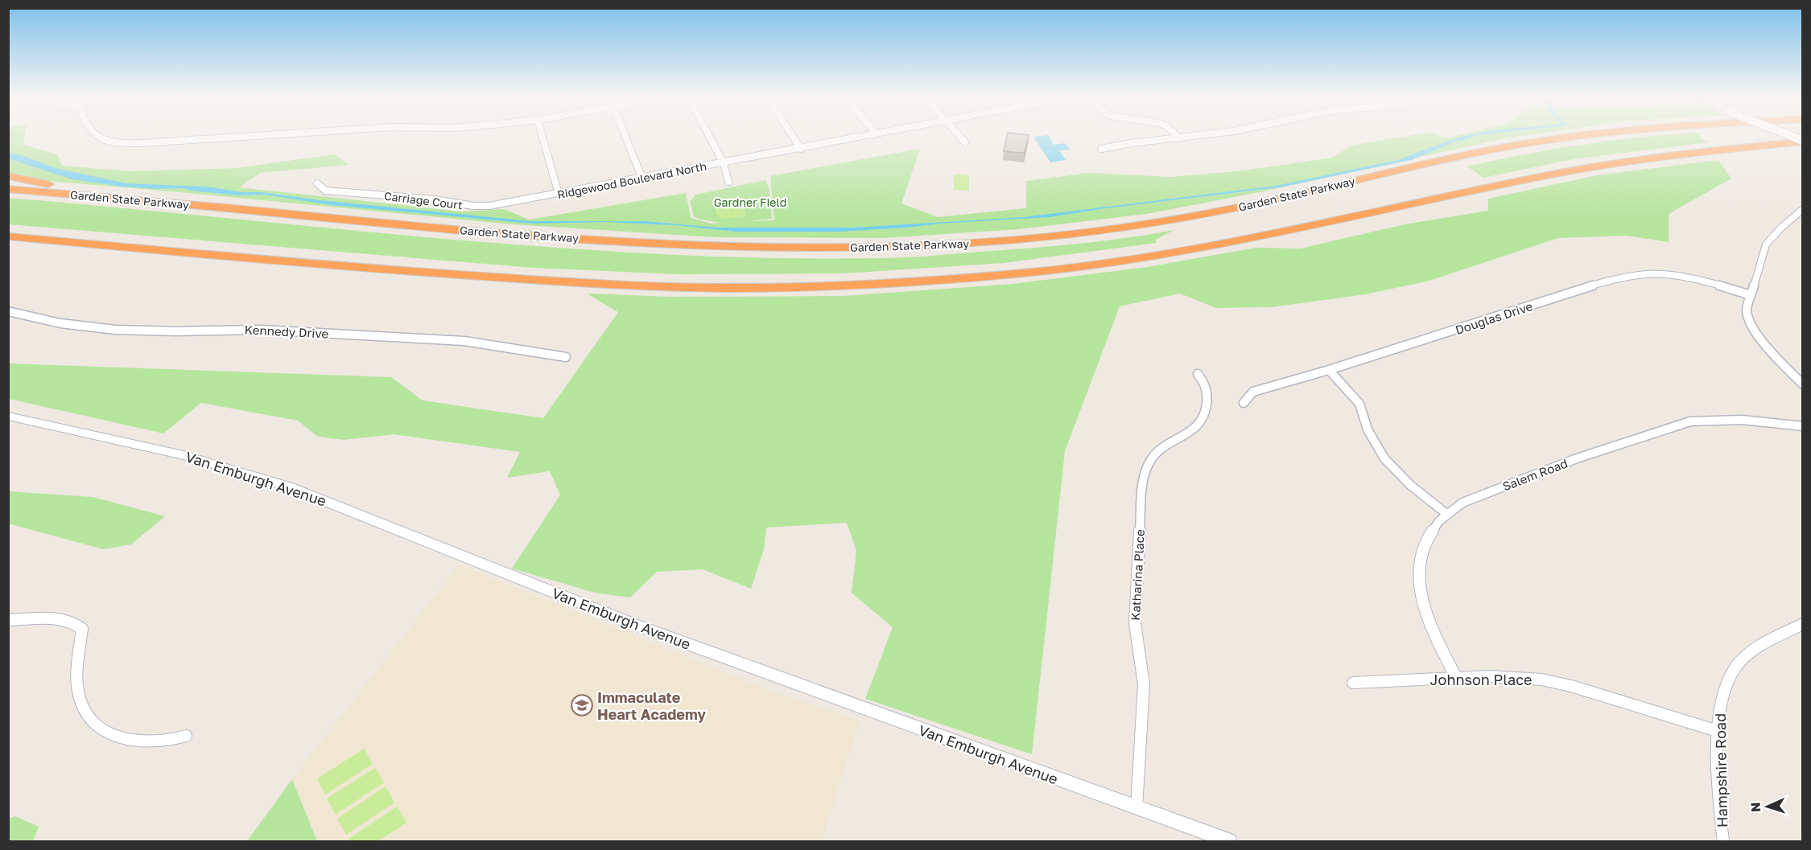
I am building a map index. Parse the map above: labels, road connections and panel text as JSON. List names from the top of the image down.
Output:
{
  "streets": {
    "highway": ["Garden State Parkway"],
    "main road": ["Van Emburgh Avenue"],
    "street": [
      "Ridgewood Boulevard North",
      "Carriage Court",
      "Douglas Drive",
      "Kennedy Drive",
      "Salem Road",
      "Katharina Place",
      "Johnson Place",
      "Hampshire Road"
    ]
  },
  "crossings": [
    ["Ridgewood Boulevard North", "Carriage Court"],
    ["Salem Road", "Johnson Place"],
    ["Van Emburgh Avenue", "Katharina Place"],
    ["Johnson Place", "Hampshire Road"]
  ],
  "parks": ["Gardner Field"],
  "places": {
    "school or university": ["Immaculate Heart Academy"]
  },
  "north": "left"
}
